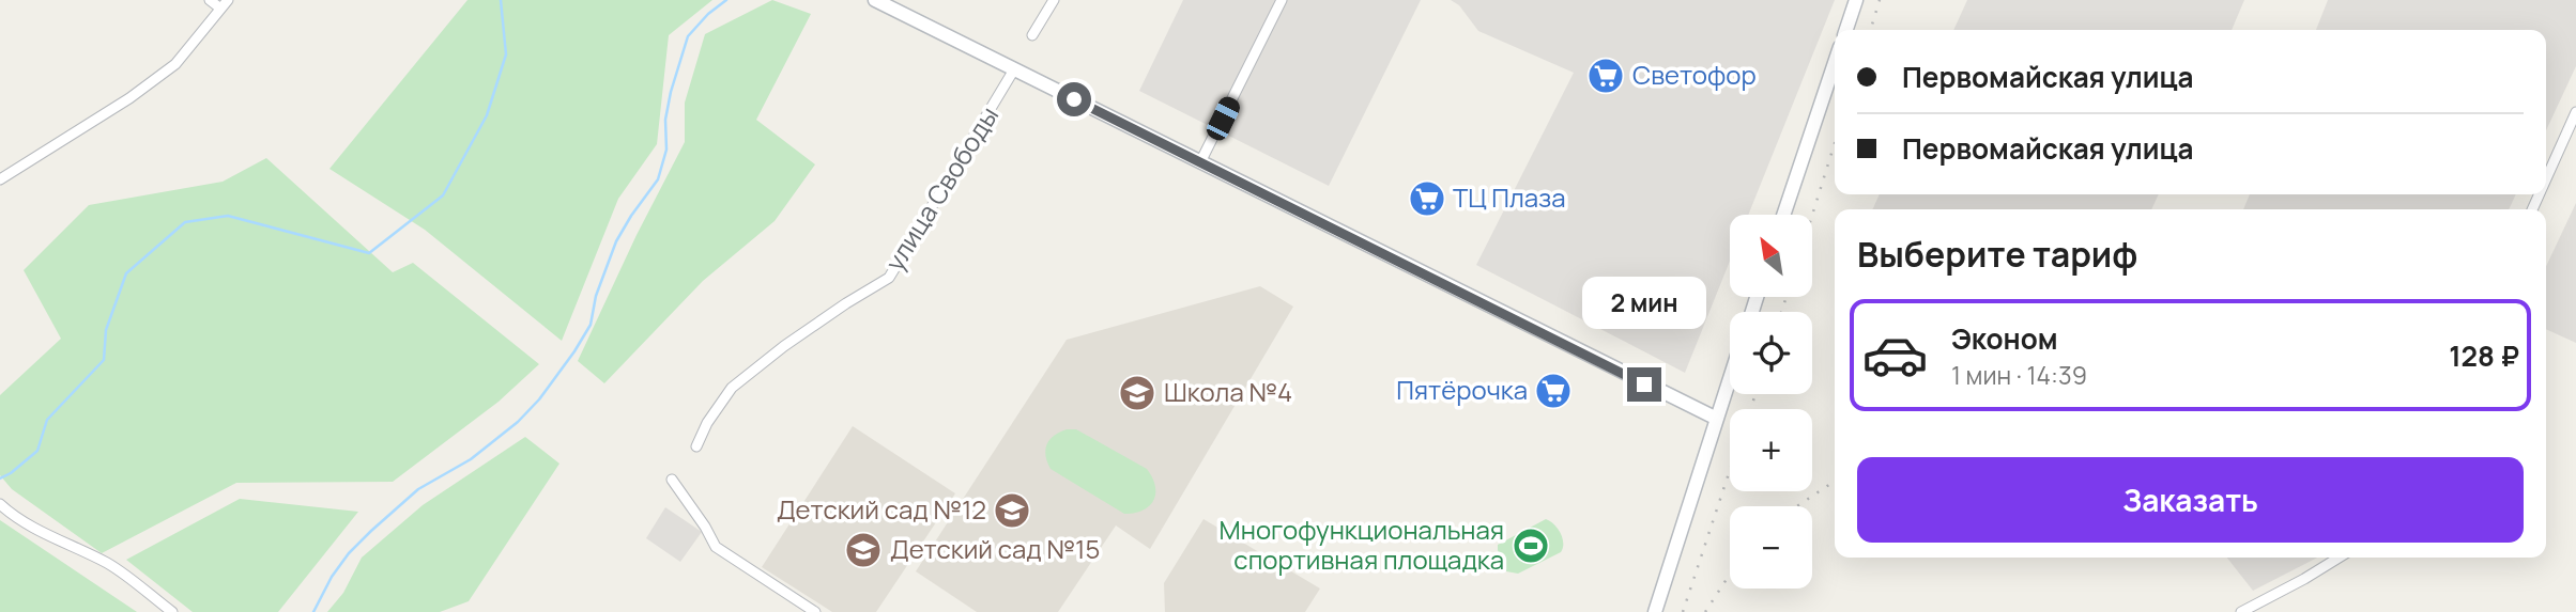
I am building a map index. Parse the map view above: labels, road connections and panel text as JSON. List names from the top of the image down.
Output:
{
  "streets": {
    "street": ["улица Свободы"]
  },
  "places": {
    "supermarket": ["Светофор", "ТЦ Плаза", "Пятёрочка"],
    "school or university": ["Школа №4", "Детский сад №12", "Детский сад №15"],
    "sports": ["Многофункциональная спортивная площадка"]
  },
  "north": "top left",
  "page": {
    "banner": ["Первомайская улица", "Первомайская улица"],
    "heading": "Выберите тариф",
    "map_buttons": ["+", "−"],
    "bubble": "2 мин",
    "list": [
      {
        "name": "Эконом",
        "note": "1 мин · 14:39",
        "value": "128 ₽"
      }
    ],
    "buttons": "Заказать"
  }
}
